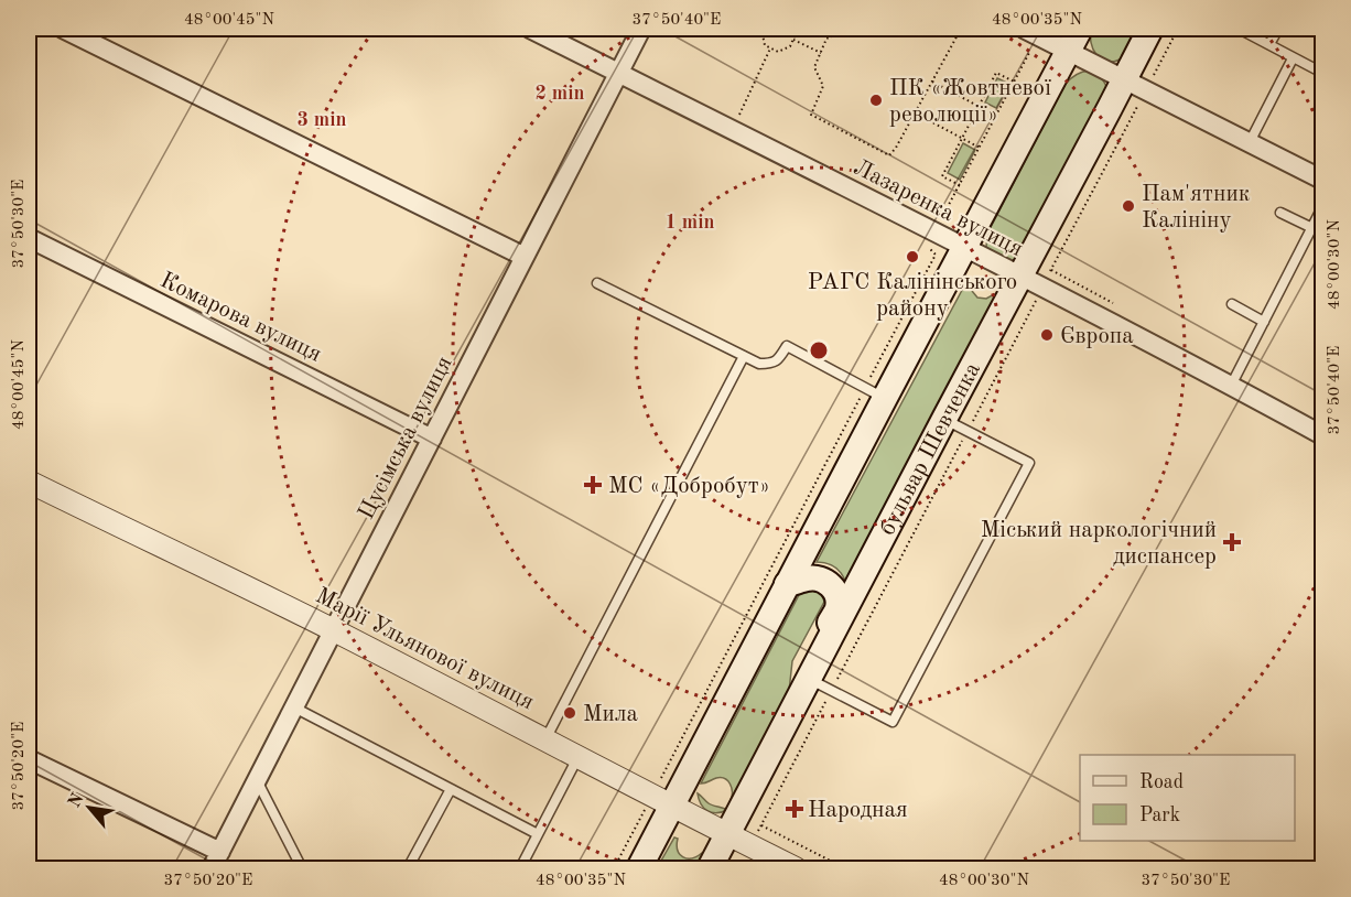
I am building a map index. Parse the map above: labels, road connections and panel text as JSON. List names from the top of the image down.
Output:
{
  "streets": {
    "main road": ["бульвар Шевченка"],
    "street": [
      "Лазаренка вулиця",
      "Комарова вулиця",
      "Цусімська вулиця",
      "Марії Ульянової вулиця"
    ]
  },
  "crossings": [
    ["Лазаренка вулиця", "Цусімська вулиця"],
    ["Лазаренка вулиця", "бульвар Шевченка"],
    ["Комарова вулиця", "Цусімська вулиця"],
    ["Цусімська вулиця", "Марії Ульянової вулиця"],
    ["бульвар Шевченка", "Марії Ульянової вулиця"]
  ],
  "places": {
    "other": [
      "ПК «Жовтневої революції»",
      "Пам'ятник Калініну",
      "РАГС Калінінського району",
      "Європа",
      "Мила"
    ],
    "health": ["МС «Добробут»", "Міський наркологічний диспансер", "Народная"]
  },
  "legend": ["Road", "Park"],
  "north": "top left",
  "coordinates": [
    "48°00'45\"N",
    "37°50'40\"E",
    "48°00'35\"N",
    "37°50'30\"E",
    "48°00'30\"N",
    "37°50'20\"E"
  ],
  "rings": ["2 min", "3 min", "1 min"]
}
